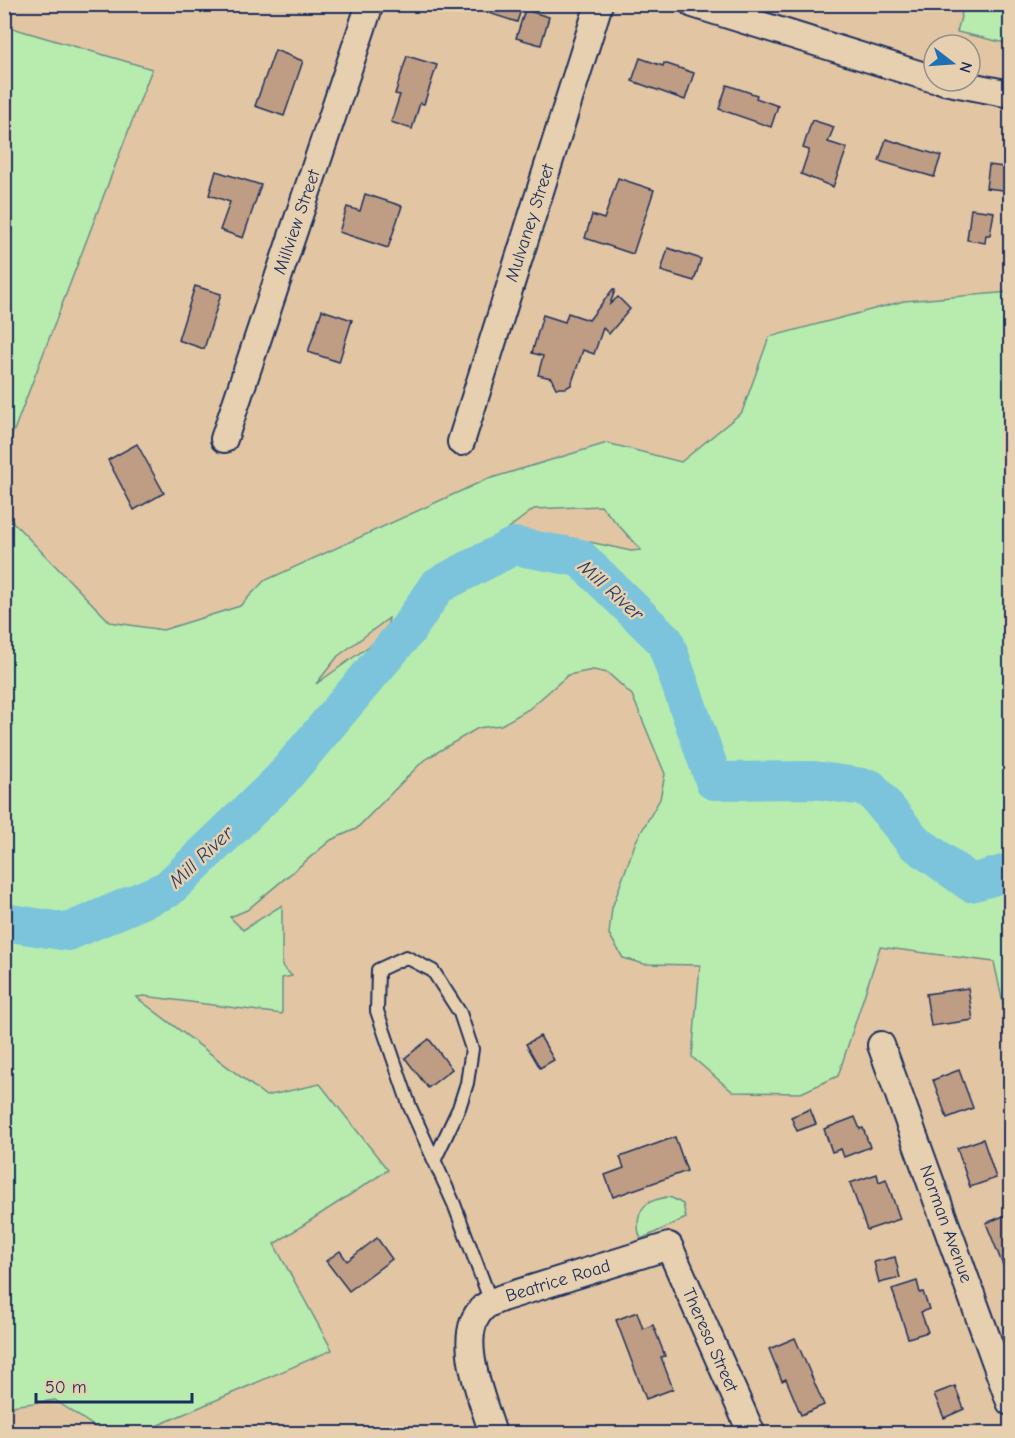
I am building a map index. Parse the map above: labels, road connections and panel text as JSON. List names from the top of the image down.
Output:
{
  "streets": {
    "street": [
      "Millview Street",
      "Mulvaney Street",
      "Norman Avenue",
      "Beatrice Road",
      "Theresa Street"
    ]
  },
  "crossings": [
    ["Beatrice Road", "Theresa Street"]
  ],
  "water": ["Mill River"],
  "scale_bar": "50 m",
  "north": "right"
}
